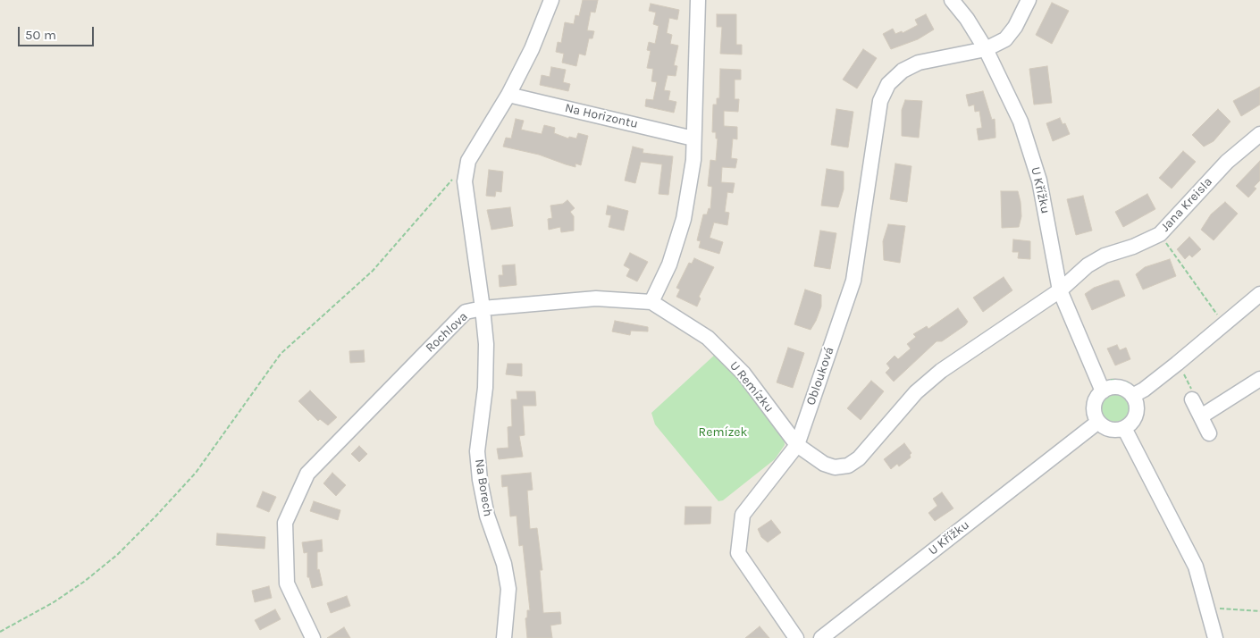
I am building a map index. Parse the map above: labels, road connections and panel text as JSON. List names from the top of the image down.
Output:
{
  "streets": {
    "street": [
      "Na Horizontu",
      "U Křížku",
      "Jana Kreisla",
      "Rochlova",
      "Oblouková",
      "U Remízku",
      "Na Borech"
    ]
  },
  "crossings": [
    ["Na Horizontu", "Rochlova"],
    ["U Křížku", "Jana Kreisla"],
    ["U Křížku", "Oblouková"],
    ["Rochlova", "U Remízku"],
    ["Rochlova", "Na Borech"],
    ["Oblouková", "U Remízku"],
    ["U Remízku", "Na Borech"]
  ],
  "parks": ["Remízek"],
  "scale_bar": "50 m"
}
